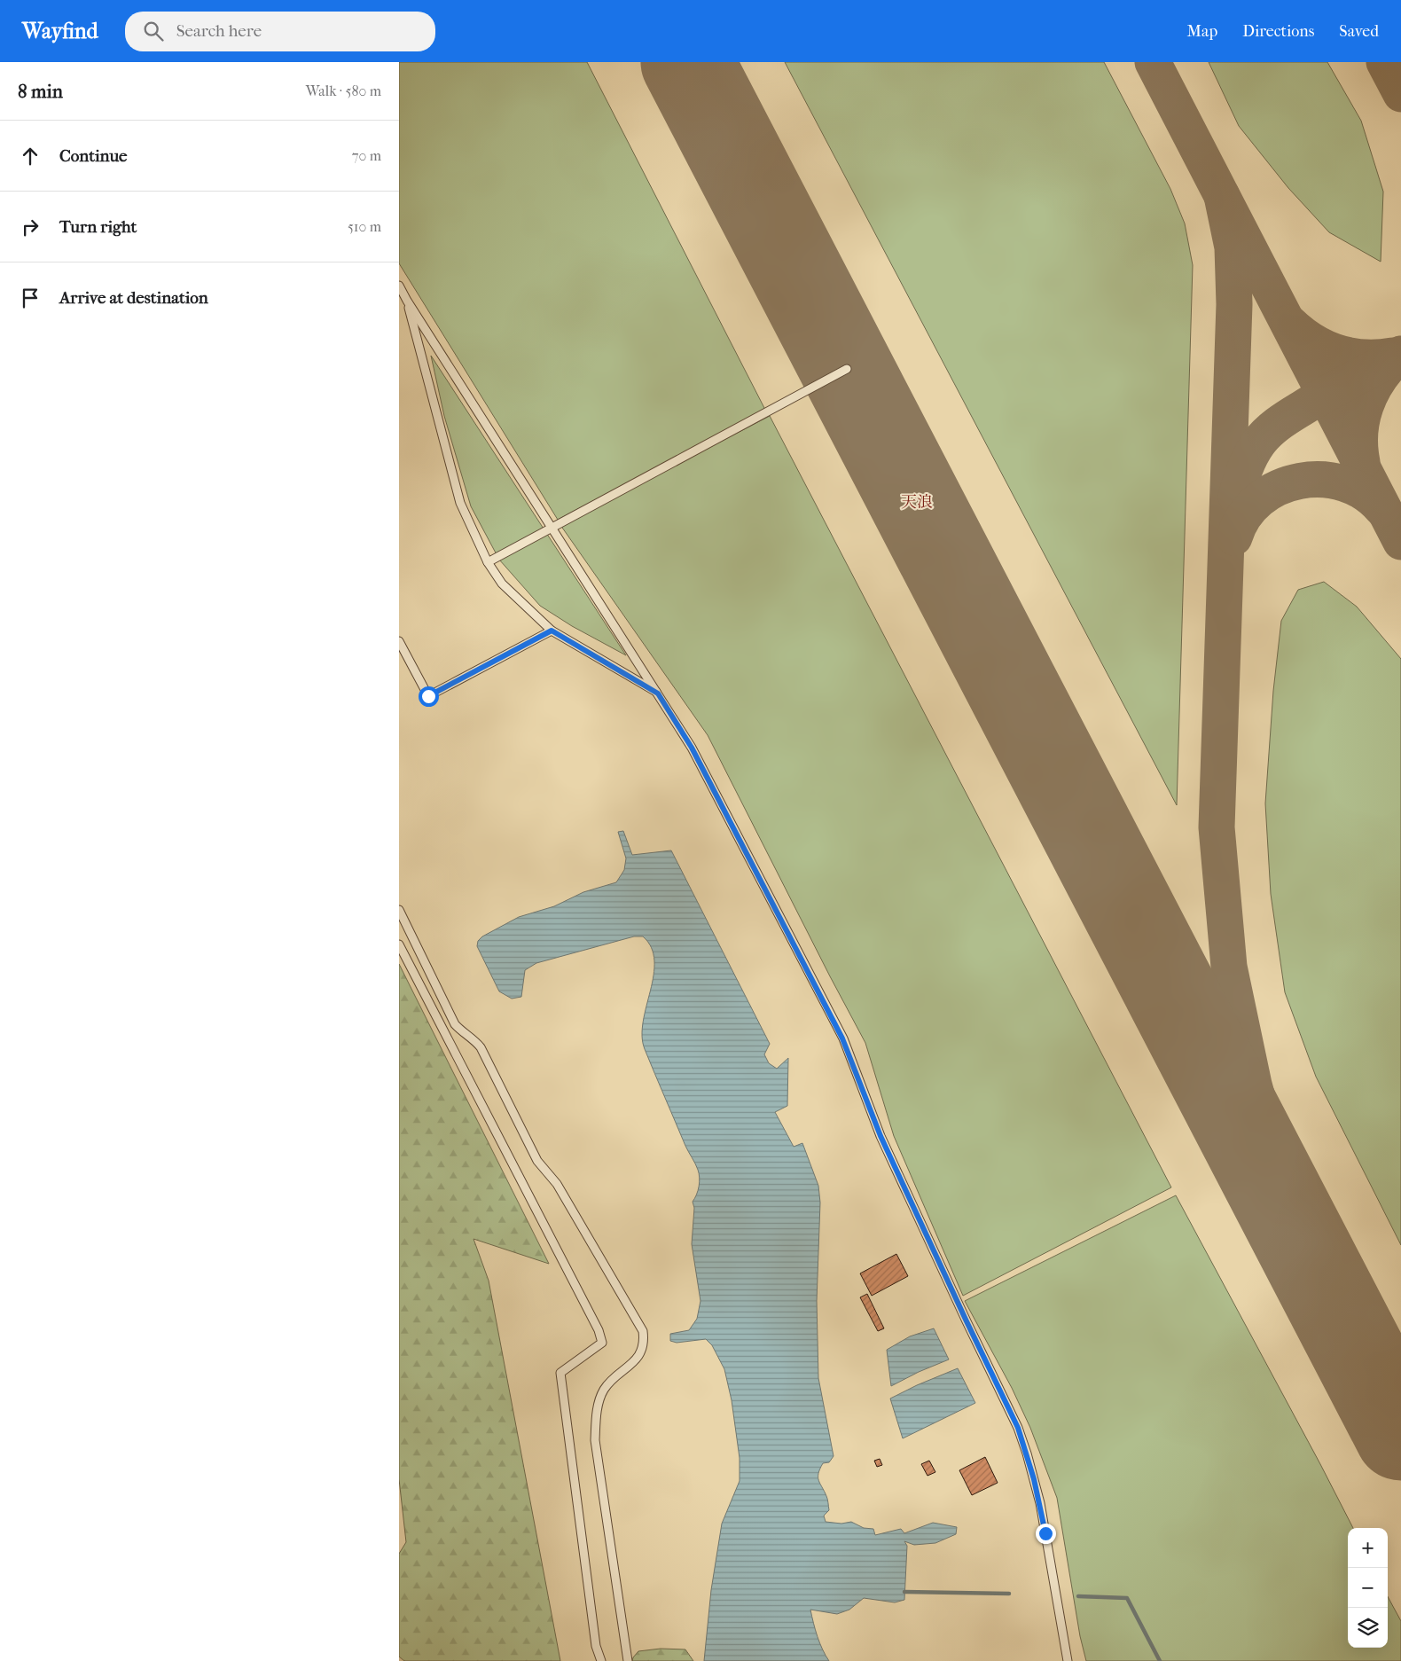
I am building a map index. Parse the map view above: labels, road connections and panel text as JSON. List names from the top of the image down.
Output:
{
  "districts": ["天浪"],
  "page": {
    "header": "Wayfind",
    "search": "Search here",
    "nav": ["Map", "Directions", "Saved"],
    "heading": ["8 min", "Walk · 580 m"],
    "list": [
      ["Continue", "70 m"],
      ["Turn right", "510 m"],
      "Arrive at destination"
    ],
    "map_buttons": ["+", "−"]
  }
}
